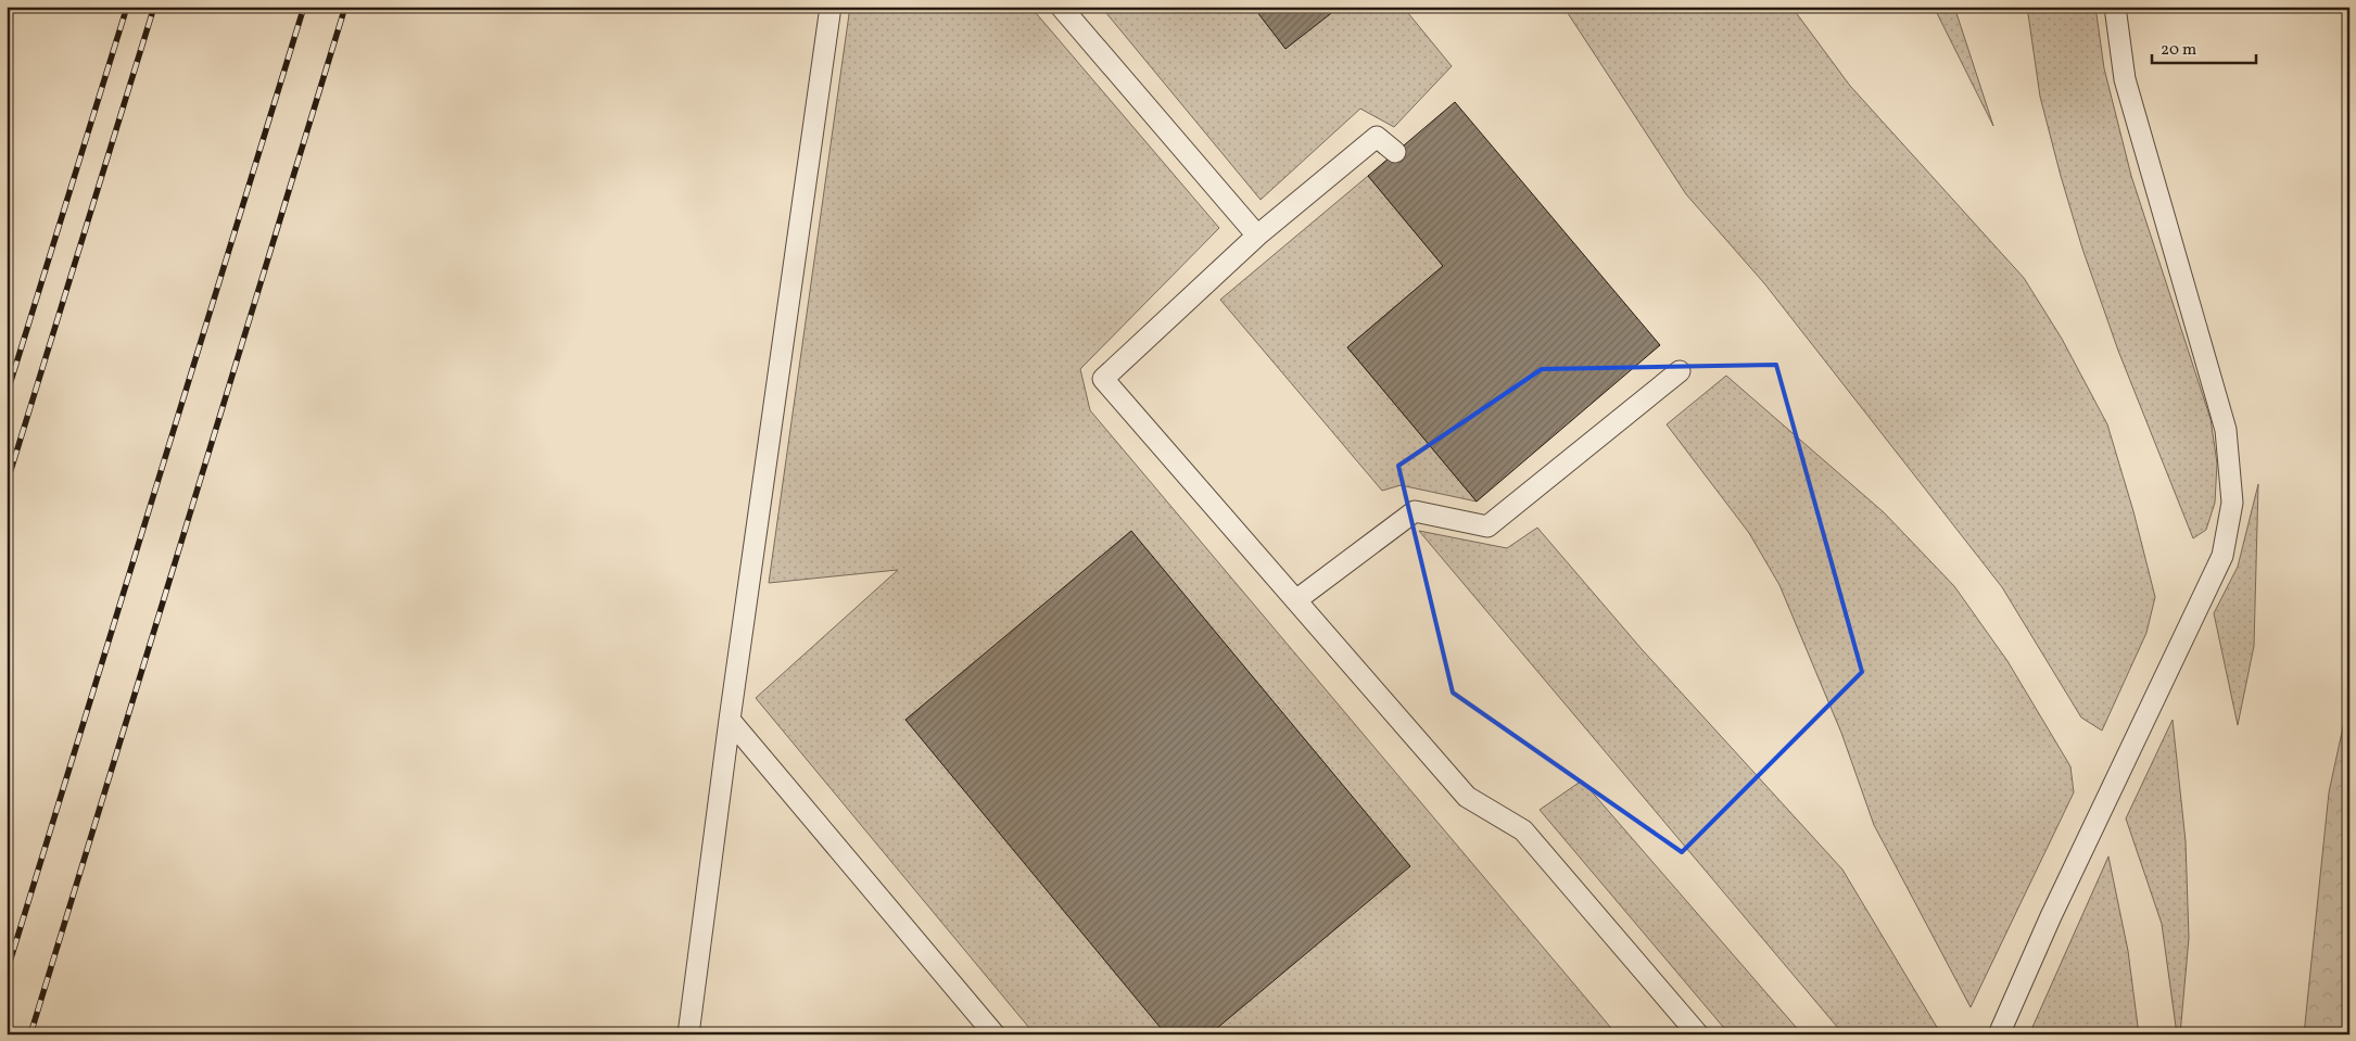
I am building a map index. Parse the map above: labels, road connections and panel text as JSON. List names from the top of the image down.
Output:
{
  "scale_bar": "20 m"
}
